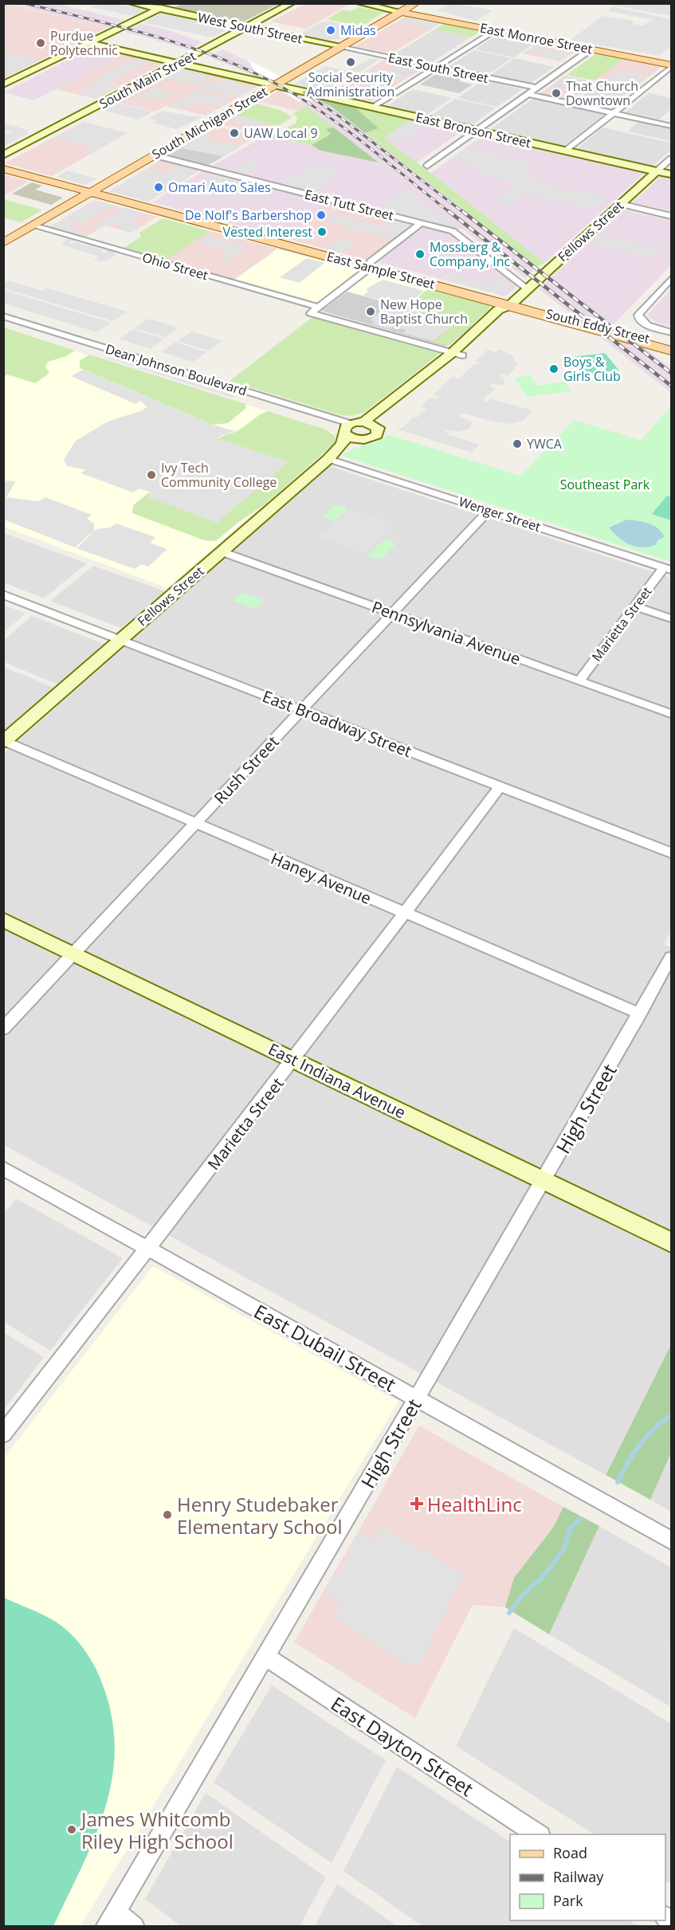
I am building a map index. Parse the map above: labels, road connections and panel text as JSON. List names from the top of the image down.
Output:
{
  "streets": {
    "main road": [
      "East Monroe Street",
      "South Michigan Street",
      "East Sample Street",
      "South Eddy Street"
    ],
    "street": [
      "West South Street",
      "East South Street",
      "South Main Street",
      "East Bronson Street",
      "East Tutt Street",
      "Fellows Street",
      "Ohio Street",
      "Dean Johnson Boulevard",
      "Wenger Street",
      "Marietta Street",
      "Pennsylvania Avenue",
      "East Broadway Street",
      "Rush Street",
      "Haney Avenue",
      "East Indiana Avenue",
      "High Street",
      "East Dubail Street",
      "East Dayton Street"
    ]
  },
  "crossings": [
    ["West South Street", "East South Street"],
    ["West South Street", "South Main Street"],
    ["West South Street", "South Michigan Street"],
    ["East Monroe Street", "South Michigan Street"],
    ["East South Street", "South Michigan Street"],
    ["South Main Street", "East Bronson Street"],
    ["South Michigan Street", "East Bronson Street"],
    ["South Michigan Street", "East Tutt Street"],
    ["South Michigan Street", "Ohio Street"],
    ["South Michigan Street", "East Sample Street"],
    ["East Bronson Street", "Fellows Street"],
    ["East Tutt Street", "Fellows Street"],
    ["Fellows Street", "East Sample Street"],
    ["Fellows Street", "Dean Johnson Boulevard"],
    ["Fellows Street", "Wenger Street"],
    ["Fellows Street", "Pennsylvania Avenue"],
    ["Fellows Street", "East Broadway Street"],
    ["Fellows Street", "Haney Avenue"],
    ["East Sample Street", "South Eddy Street"],
    ["Wenger Street", "Marietta Street"],
    ["Wenger Street", "Rush Street"],
    ["Marietta Street", "Pennsylvania Avenue"],
    ["Marietta Street", "East Broadway Street"],
    ["Marietta Street", "Haney Avenue"],
    ["Marietta Street", "East Indiana Avenue"],
    ["Marietta Street", "East Dubail Street"],
    ["Pennsylvania Avenue", "Rush Street"],
    ["East Broadway Street", "Rush Street"],
    ["Rush Street", "Haney Avenue"],
    ["Rush Street", "East Indiana Avenue"],
    ["Haney Avenue", "High Street"],
    ["East Indiana Avenue", "High Street"],
    ["High Street", "East Dubail Street"],
    ["High Street", "East Dayton Street"]
  ],
  "parks": ["Southeast Park"],
  "places": {
    "other": [
      "Midas",
      "Purdue Polytechnic",
      "Social Security Administration",
      "That Church Downtown",
      "UAW Local 9",
      "Omari Auto Sales",
      "De Nolf's Barbershop",
      "Vested Interest",
      "Mossberg & Company, Inc",
      "New Hope Baptist Church",
      "Boys & Girls Club",
      "YWCA",
      "Ivy Tech Community College",
      "Henry Studebaker Elementary School",
      "James Whitcomb Riley High School"
    ],
    "health": ["HealthLinc"]
  },
  "legend": ["Road", "Railway", "Park"]
}
